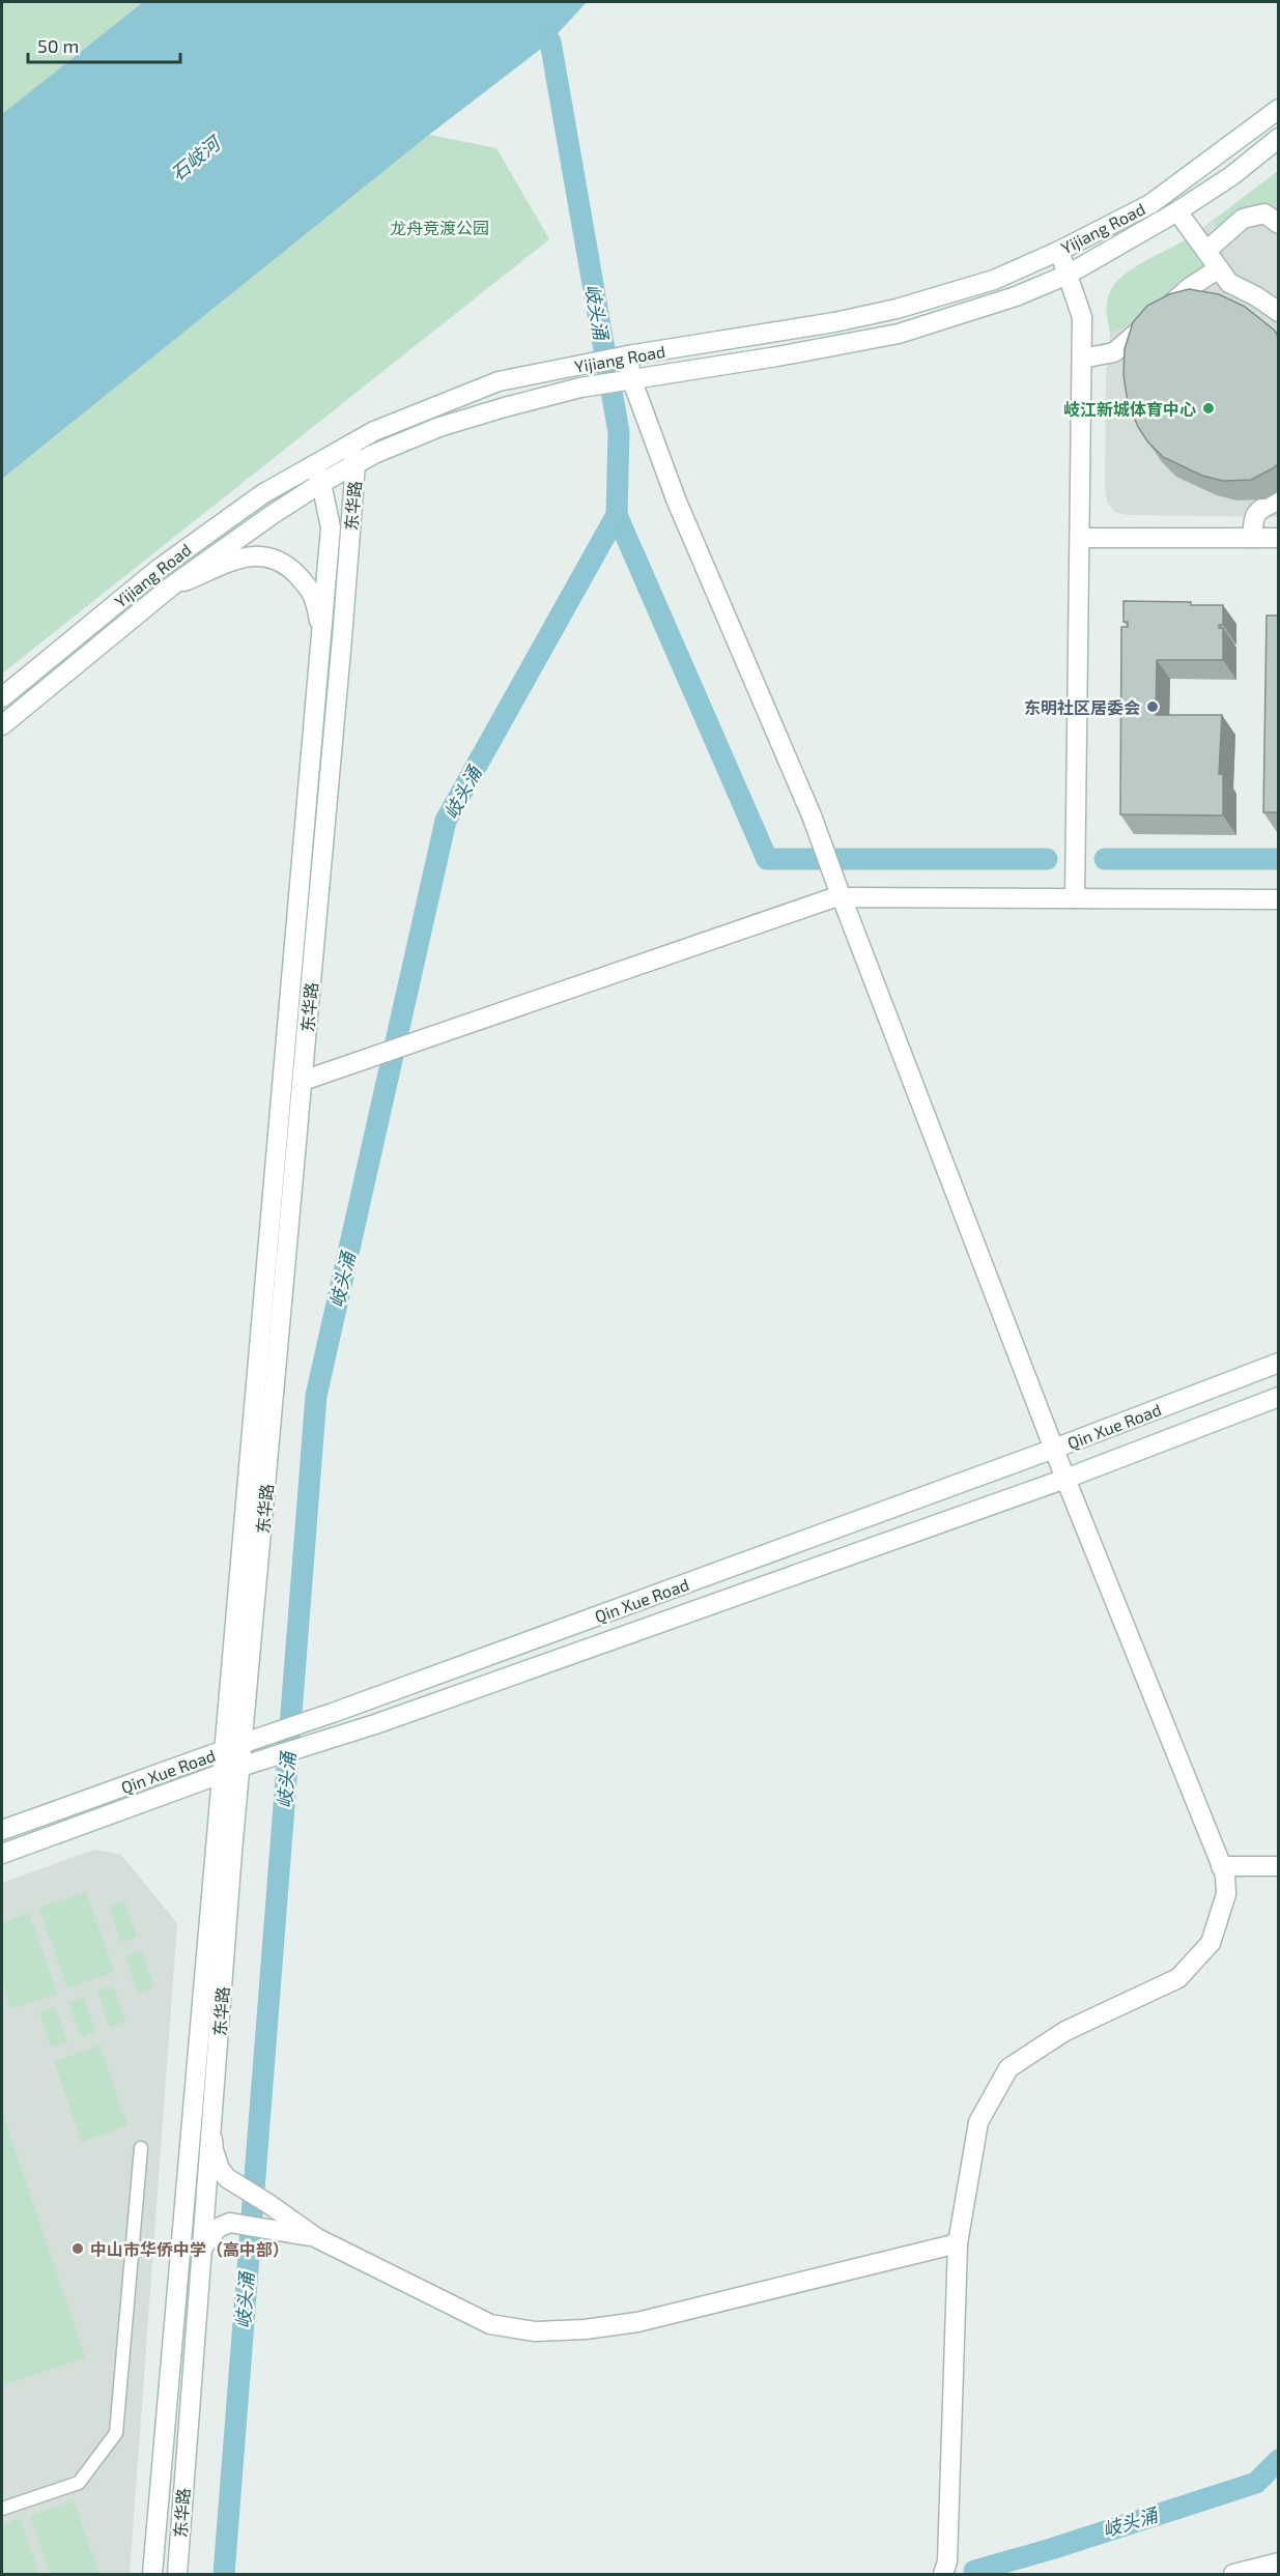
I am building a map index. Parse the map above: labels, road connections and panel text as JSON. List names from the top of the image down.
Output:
{
  "streets": {
    "main road": ["Yijiang Road", "东华路", "Qin Xue Road"]
  },
  "crossings": [
    ["Yijiang Road", "东华路"],
    ["东华路", "Qin Xue Road"]
  ],
  "water": ["石岐河", "岐头涌"],
  "parks": ["龙舟竞渡公园"],
  "places": ["岐江新城体育中心", "东明社区居委会", "中山市华侨中学（高中部）"],
  "scale_bar": "50 m"
}
